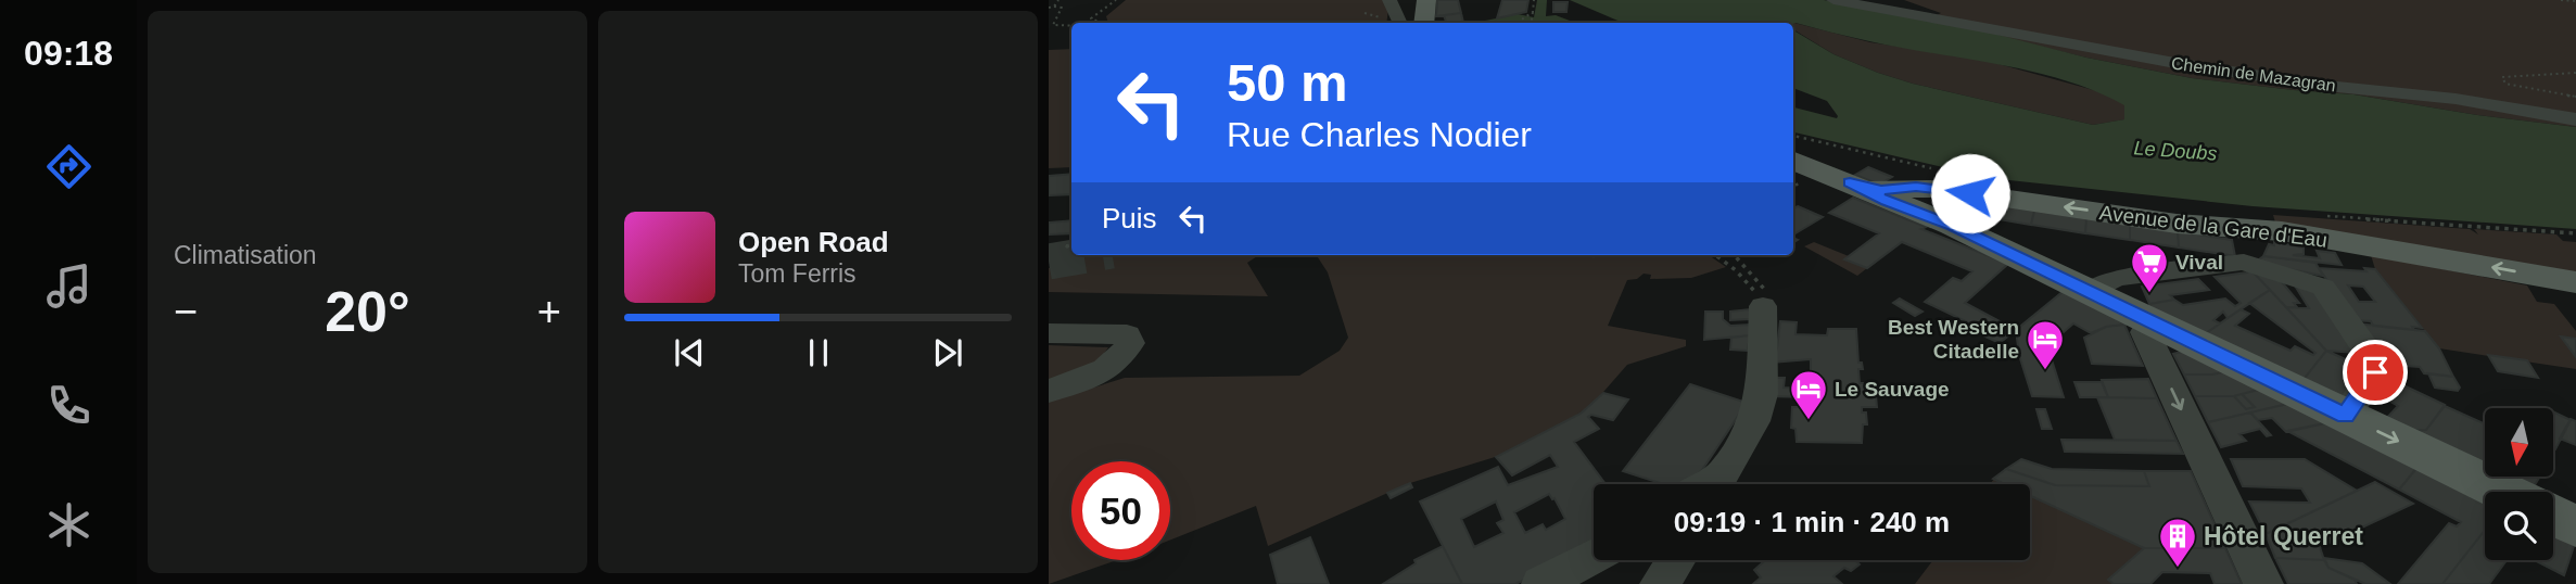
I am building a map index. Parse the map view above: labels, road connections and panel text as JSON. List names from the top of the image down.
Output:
{
  "streets": {
    "main road": ["Avenue de la Gare d'Eau"],
    "street": ["Chemin de Mazagran"]
  },
  "water": ["Le Doubs"],
  "places": {
    "supermarket": ["Vival"],
    "hotel": ["Best Western Citadelle", "Le Sauvage"],
    "building": ["Hôtel Querret"]
  },
  "north": "bottom",
  "page": {
    "tabs": "09:18",
    "tile": "Climatisation",
    "turn": ["50 m", "Rue Charles Nodier"],
    "then": "Puis",
    "song": ["Open Road", "Tom Ferris"],
    "heat": ["−", "20°", "+"],
    "limit": "50",
    "trip": "09:19 · 1 min · 240 m"
  }
}
